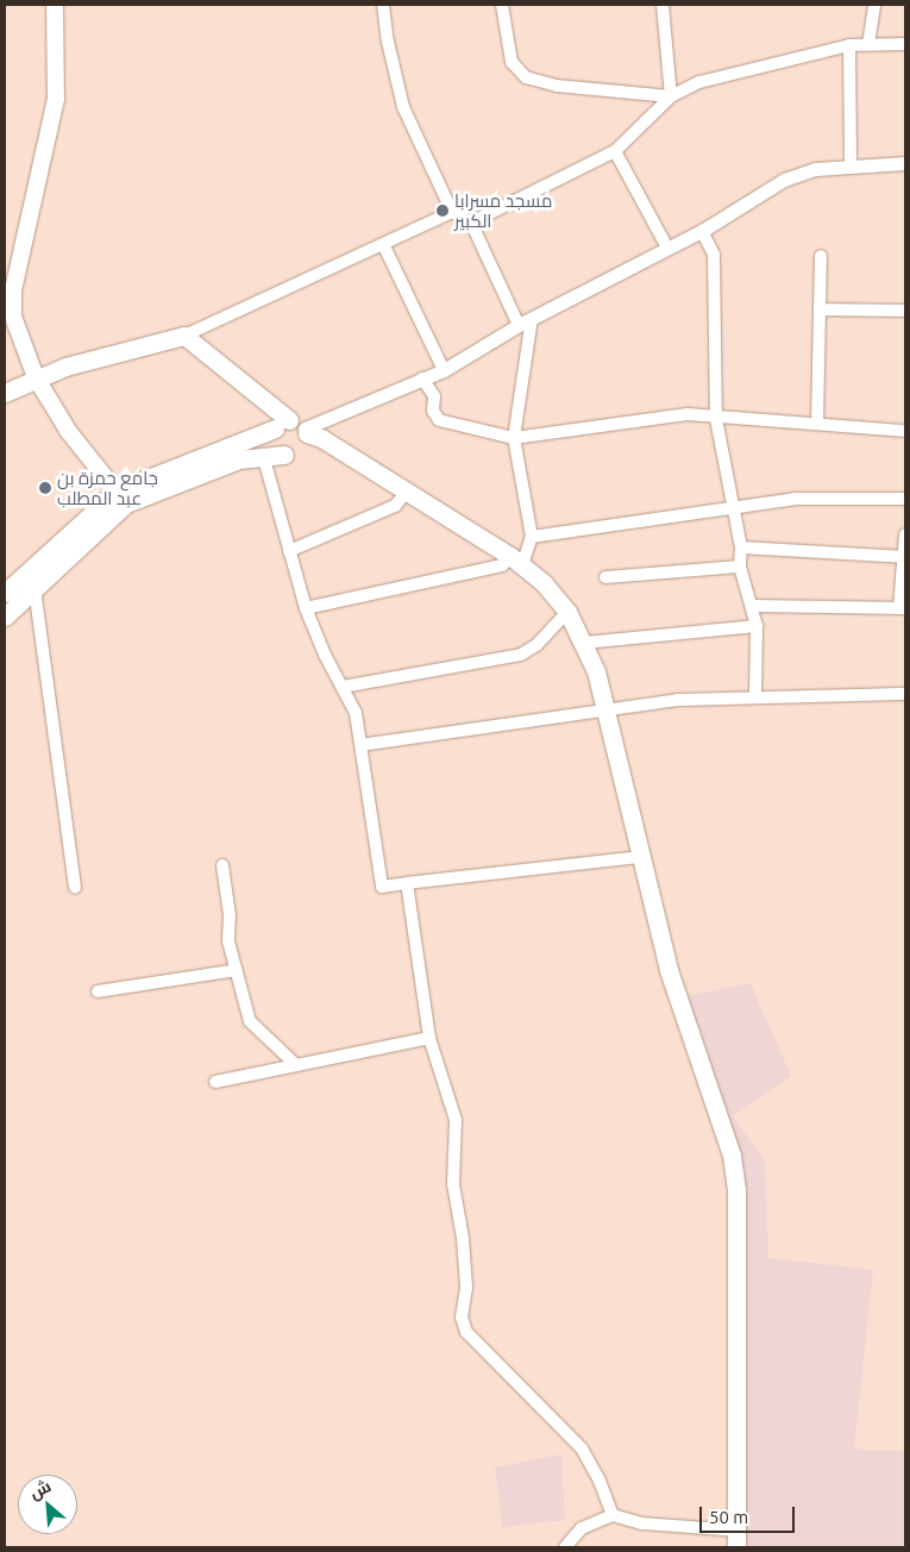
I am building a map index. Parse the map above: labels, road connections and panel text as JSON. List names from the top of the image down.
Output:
{
  "places": ["مسجد مسرابا الكبير", "جامع حمزة بن عبد المطلب"],
  "scale_bar": "50 m",
  "north": "top left"
}
